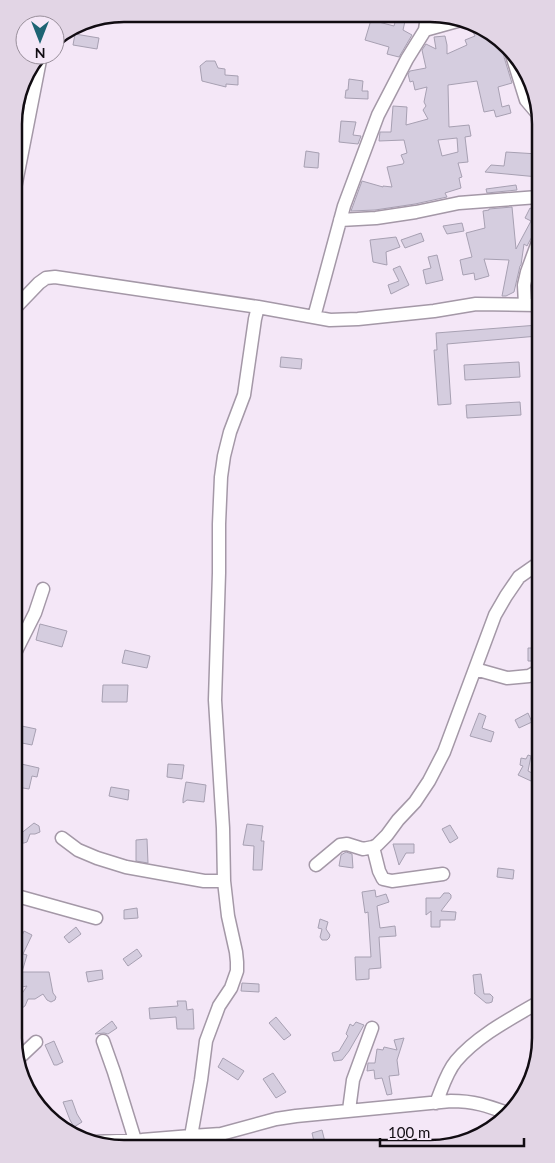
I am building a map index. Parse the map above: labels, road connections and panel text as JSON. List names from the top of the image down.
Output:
{
  "scale_bar": "100 m",
  "north": "bottom"
}
